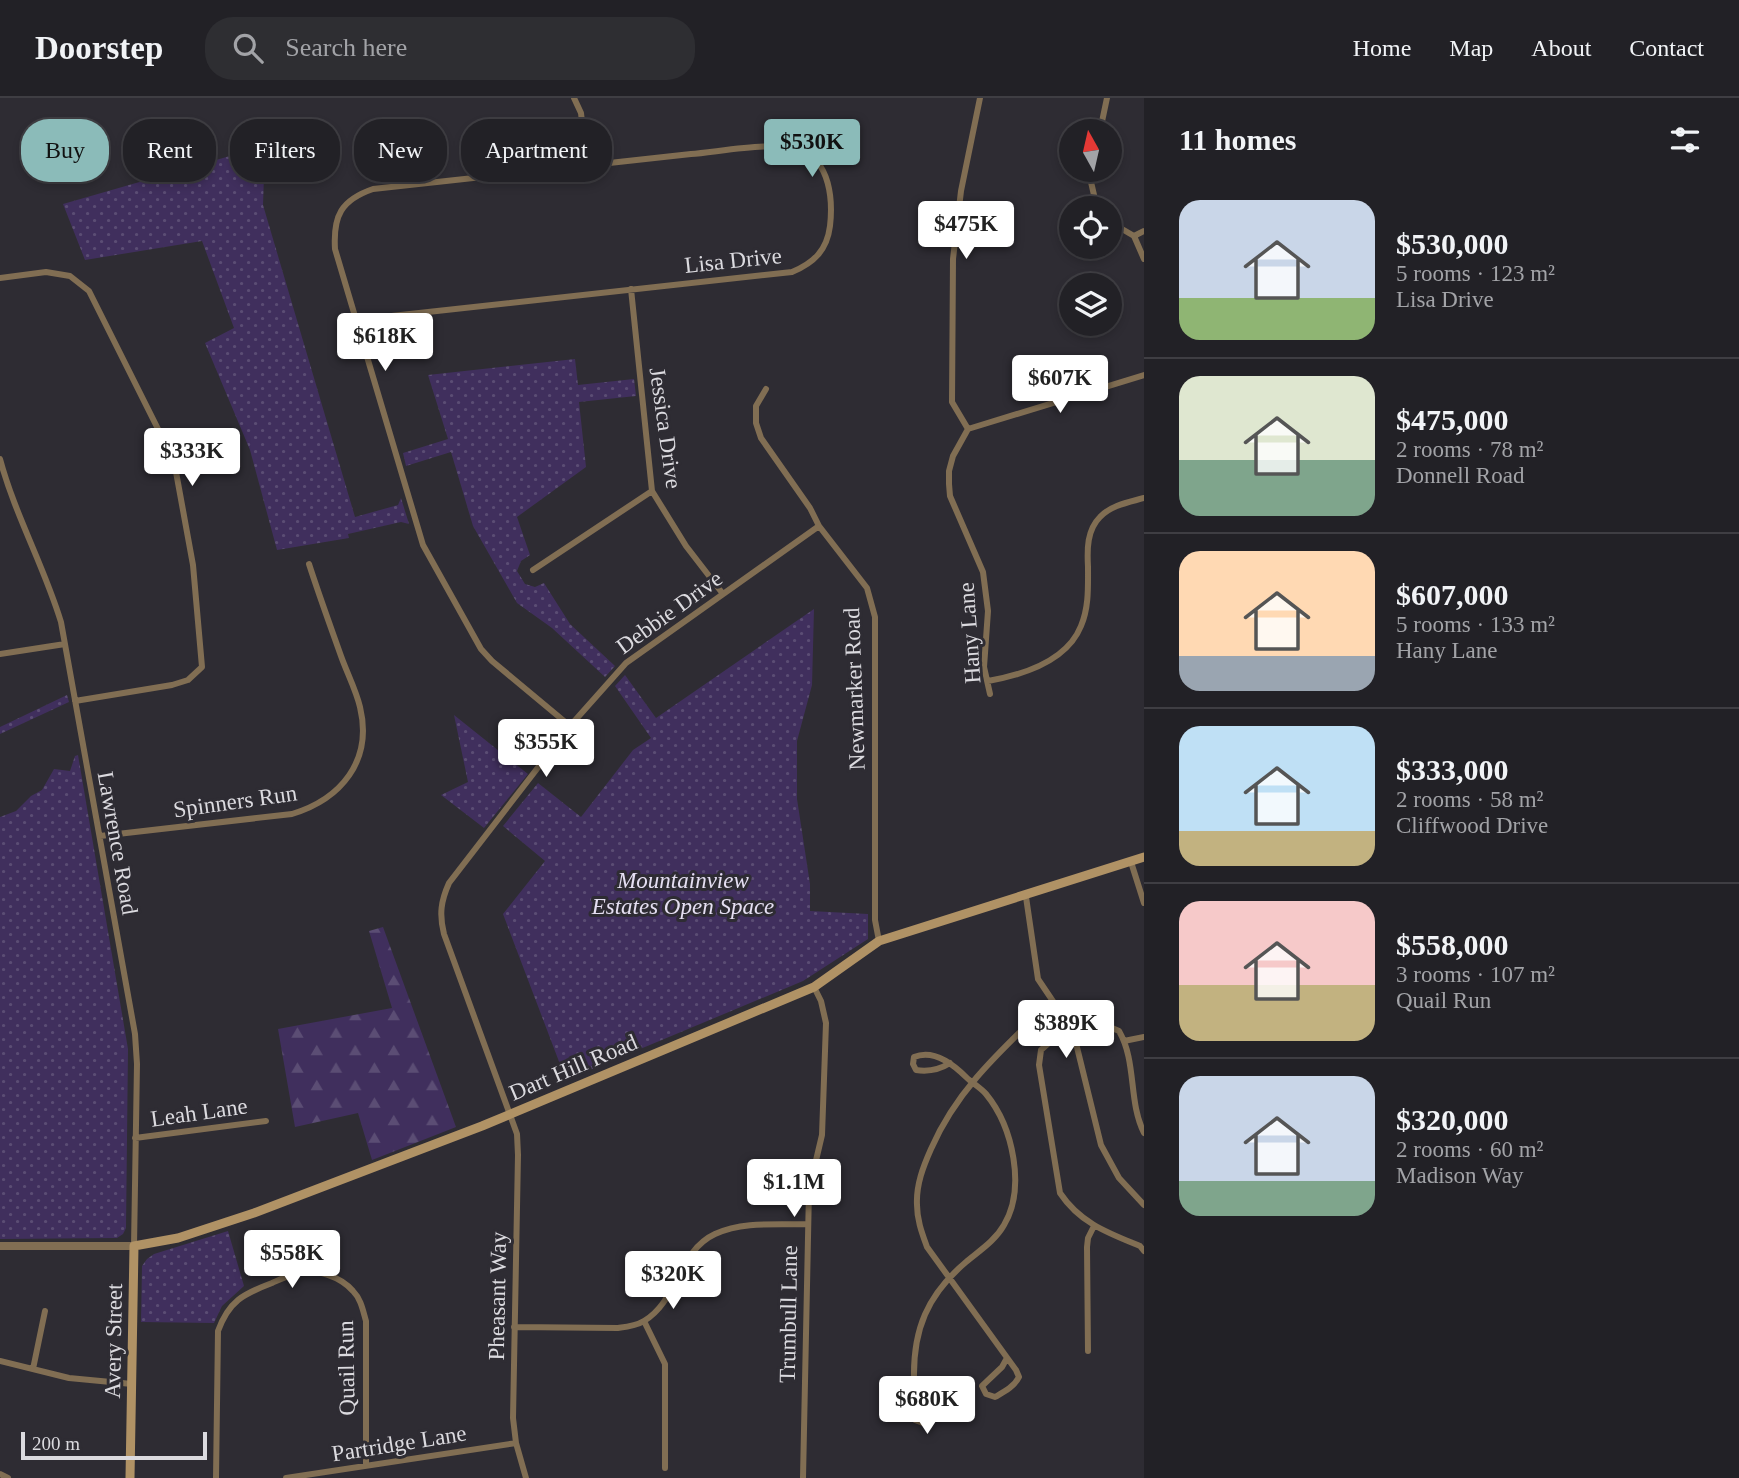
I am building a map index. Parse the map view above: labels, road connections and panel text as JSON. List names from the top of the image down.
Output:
{
  "streets": {
    "main road": ["Dart Hill Road", "Avery Street"],
    "street": [
      "Lisa Drive",
      "Jessica Drive",
      "Debbie Drive",
      "Hany Lane",
      "Newmarker Road",
      "Spinners Run",
      "Lawrence Road",
      "Leah Lane",
      "Pheasant Way",
      "Trumbull Lane",
      "Quail Run",
      "Partridge Lane"
    ]
  },
  "crossings": [
    ["Lisa Drive", "Jessica Drive"],
    ["Jessica Drive", "Debbie Drive"],
    ["Debbie Drive", "Newmarker Road"],
    ["Debbie Drive", "Dart Hill Road"],
    ["Debbie Drive", "Pheasant Way"],
    ["Newmarker Road", "Dart Hill Road"],
    ["Spinners Run", "Lawrence Road"],
    ["Lawrence Road", "Dart Hill Road"],
    ["Lawrence Road", "Leah Lane"],
    ["Lawrence Road", "Avery Street"],
    ["Dart Hill Road", "Pheasant Way"],
    ["Dart Hill Road", "Trumbull Lane"],
    ["Dart Hill Road", "Avery Street"],
    ["Pheasant Way", "Partridge Lane"],
    ["Quail Run", "Partridge Lane"]
  ],
  "parks": ["Mountainview Estates Open Space"],
  "scale_bar": "200 m",
  "north": "top",
  "page": {
    "header": "Doorstep",
    "search": "Search here",
    "nav": [
      "Home",
      "Map",
      "About",
      "Contact"
    ],
    "heading": "11 homes",
    "price": [
      "$530K",
      "$475K",
      "$618K",
      "$607K",
      "$333K",
      "$355K",
      "$389K",
      "$1.1M",
      "$558K",
      "$320K",
      "$680K"
    ],
    "chip": [
      "Buy",
      "Rent",
      "Filters",
      "New",
      "Apartment"
    ],
    "list": [
      {
        "name": "$530,000",
        "note": "5 rooms · 123 m² · Lisa Drive"
      },
      {
        "name": "$475,000",
        "note": "2 rooms · 78 m² · Donnell Road"
      },
      {
        "name": "$607,000",
        "note": "5 rooms · 133 m² · Hany Lane"
      },
      {
        "name": "$333,000",
        "note": "2 rooms · 58 m² · Cliffwood Drive"
      },
      {
        "name": "$558,000",
        "note": "3 rooms · 107 m² · Quail Run"
      },
      {
        "name": "$320,000",
        "note": "2 rooms · 60 m² · Madison Way"
      }
    ],
    "scale": "200 m"
  }
}
